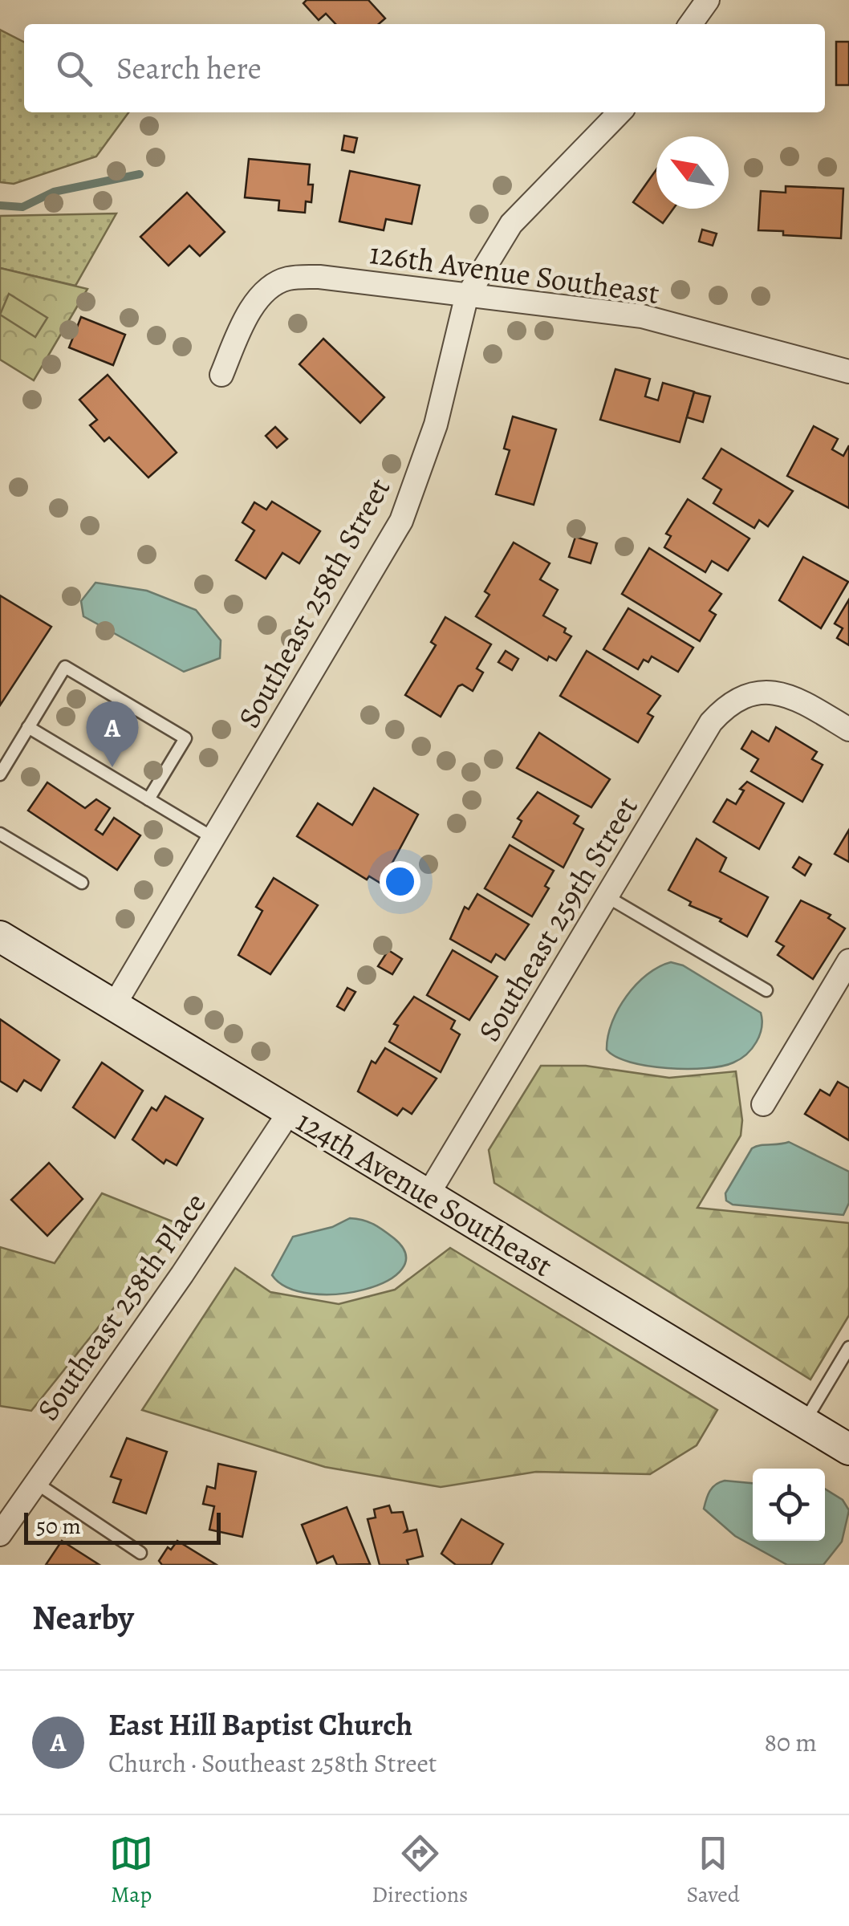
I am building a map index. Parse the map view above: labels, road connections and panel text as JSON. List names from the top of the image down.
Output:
{
  "streets": {
    "street": [
      "126th Avenue Southeast",
      "Southeast 258th Street",
      "Southeast 259th Street",
      "124th Avenue Southeast",
      "Southeast 258th Place"
    ]
  },
  "crossings": [
    ["126th Avenue Southeast", "Southeast 258th Street"],
    ["Southeast 258th Street", "124th Avenue Southeast"],
    ["Southeast 259th Street", "124th Avenue Southeast"],
    ["124th Avenue Southeast", "Southeast 258th Place"]
  ],
  "scale_bar": "50 m",
  "north": "top left",
  "page": {
    "search": "Search here",
    "pins": "A",
    "scale": "50 m",
    "heading": "Nearby",
    "list": [
      {
        "mark": "A",
        "name": "East Hill Baptist Church",
        "note": "Church · Southeast 258th Street",
        "value": "80 m"
      }
    ],
    "nav": ["Map", "Directions", "Saved"]
  }
}
